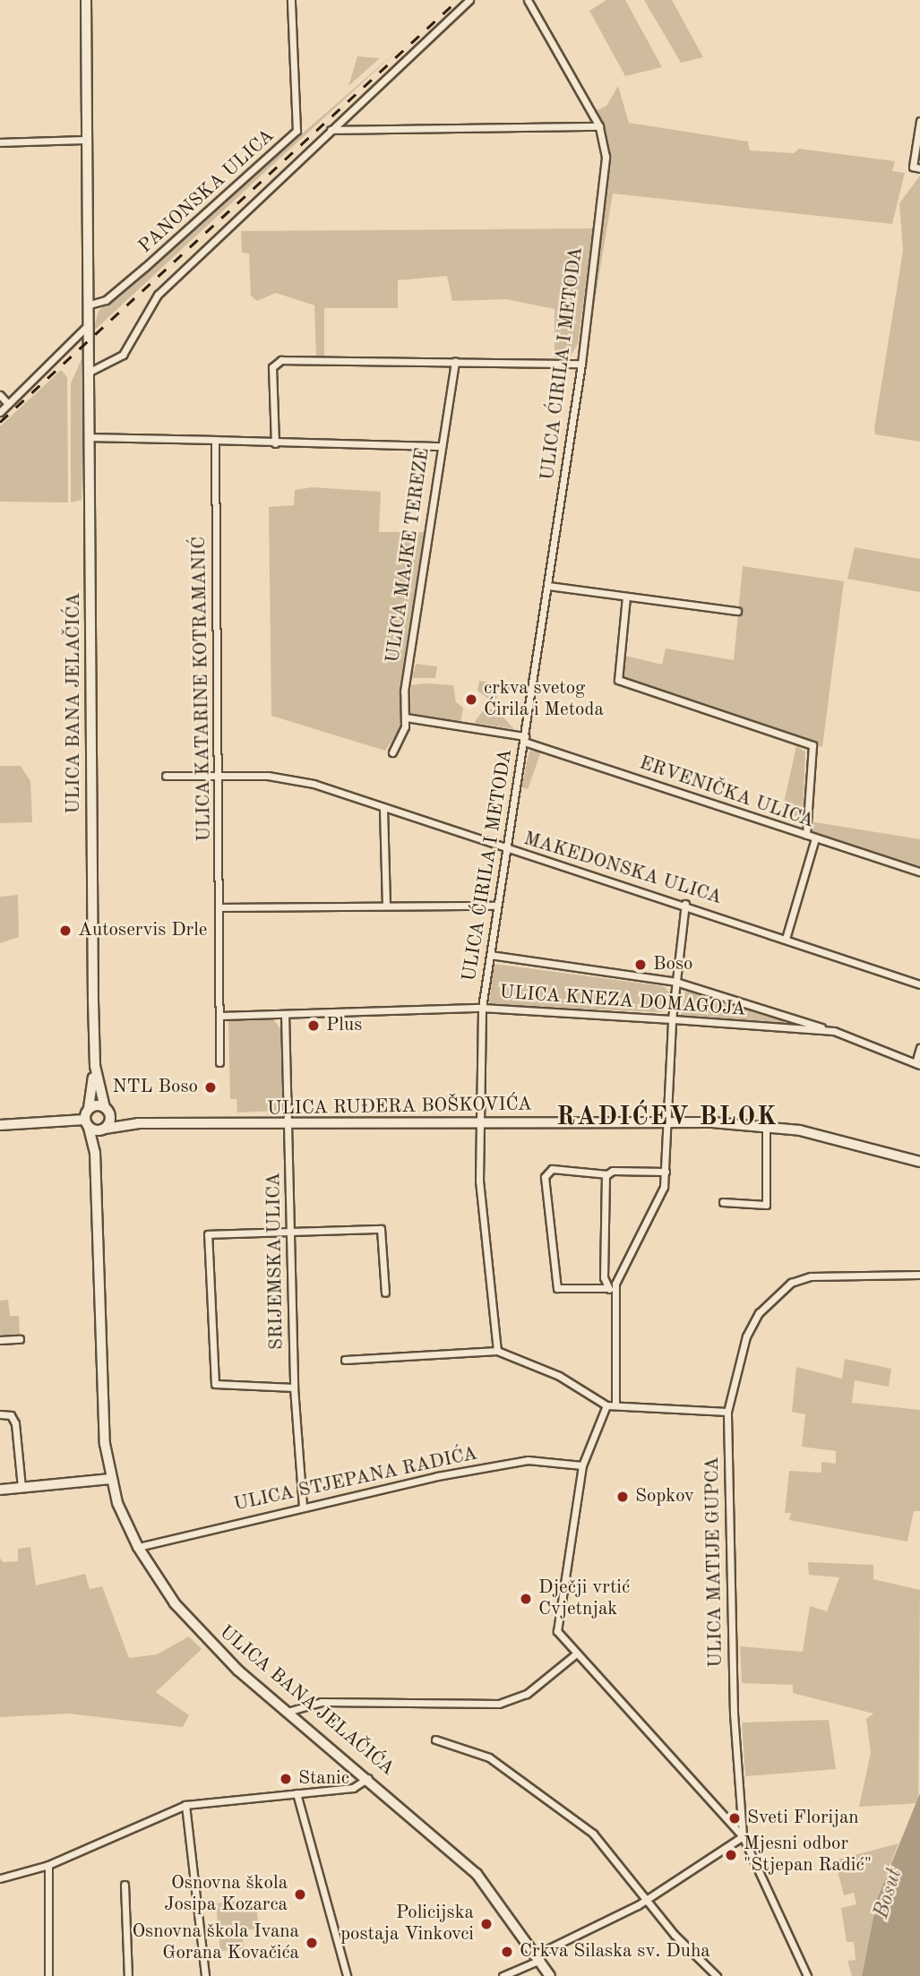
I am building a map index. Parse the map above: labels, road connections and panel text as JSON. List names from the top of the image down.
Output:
{
  "streets": {
    "main road": ["ULICA BANA JELAČIĆA", "ULICA RUĐERA BOŠKOVIĆA"],
    "street": [
      "PANONSKA ULICA",
      "ULICA ĆIRILA I METODA",
      "ULICA MAJKE TEREZE",
      "ULICA KATARINE KOTRAMANIĆ",
      "ERVENIČKA ULICA",
      "MAKEDONSKA ULICA",
      "ULICA KNEZA DOMAGOJA",
      "SRIJEMSKA ULICA",
      "ULICA STJEPANA RADIĆA",
      "ULICA MATIJE GUPCA"
    ]
  },
  "crossings": [
    ["PANONSKA ULICA", "ULICA BANA JELAČIĆA"],
    ["ULICA ĆIRILA I METODA", "ERVENIČKA ULICA"],
    ["ULICA ĆIRILA I METODA", "MAKEDONSKA ULICA"],
    ["ULICA ĆIRILA I METODA", "ULICA KNEZA DOMAGOJA"],
    ["ULICA ĆIRILA I METODA", "ULICA RUĐERA BOŠKOVIĆA"],
    ["ULICA MAJKE TEREZE", "ERVENIČKA ULICA"],
    ["ULICA KATARINE KOTRAMANIĆ", "MAKEDONSKA ULICA"],
    ["ULICA KATARINE KOTRAMANIĆ", "ULICA KNEZA DOMAGOJA"],
    ["ULICA BANA JELAČIĆA", "ULICA RUĐERA BOŠKOVIĆA"],
    ["ULICA BANA JELAČIĆA", "ULICA STJEPANA RADIĆA"],
    ["ULICA KNEZA DOMAGOJA", "SRIJEMSKA ULICA"],
    ["ULICA RUĐERA BOŠKOVIĆA", "SRIJEMSKA ULICA"],
    ["SRIJEMSKA ULICA", "ULICA STJEPANA RADIĆA"]
  ],
  "districts": ["RADIĆEV BLOK"],
  "water": ["Bosut"],
  "places": [
    "crkva svetog Ćirila i Metoda",
    "Autoservis Drle",
    "Boso",
    "Plus",
    "NTL Boso",
    "Sopkov",
    "Dječji vrtić Cvjetnjak",
    "Stanic",
    "Sveti Florijan",
    "Mjesni odbor \"Stjepan Radić\"",
    "Osnovna škola Josipa Kozarca",
    "Policijska postaja Vinkovci",
    "Osnovna škola Ivana Gorana Kovačića",
    "Crkva Silaska sv. Duha"
  ]
}
